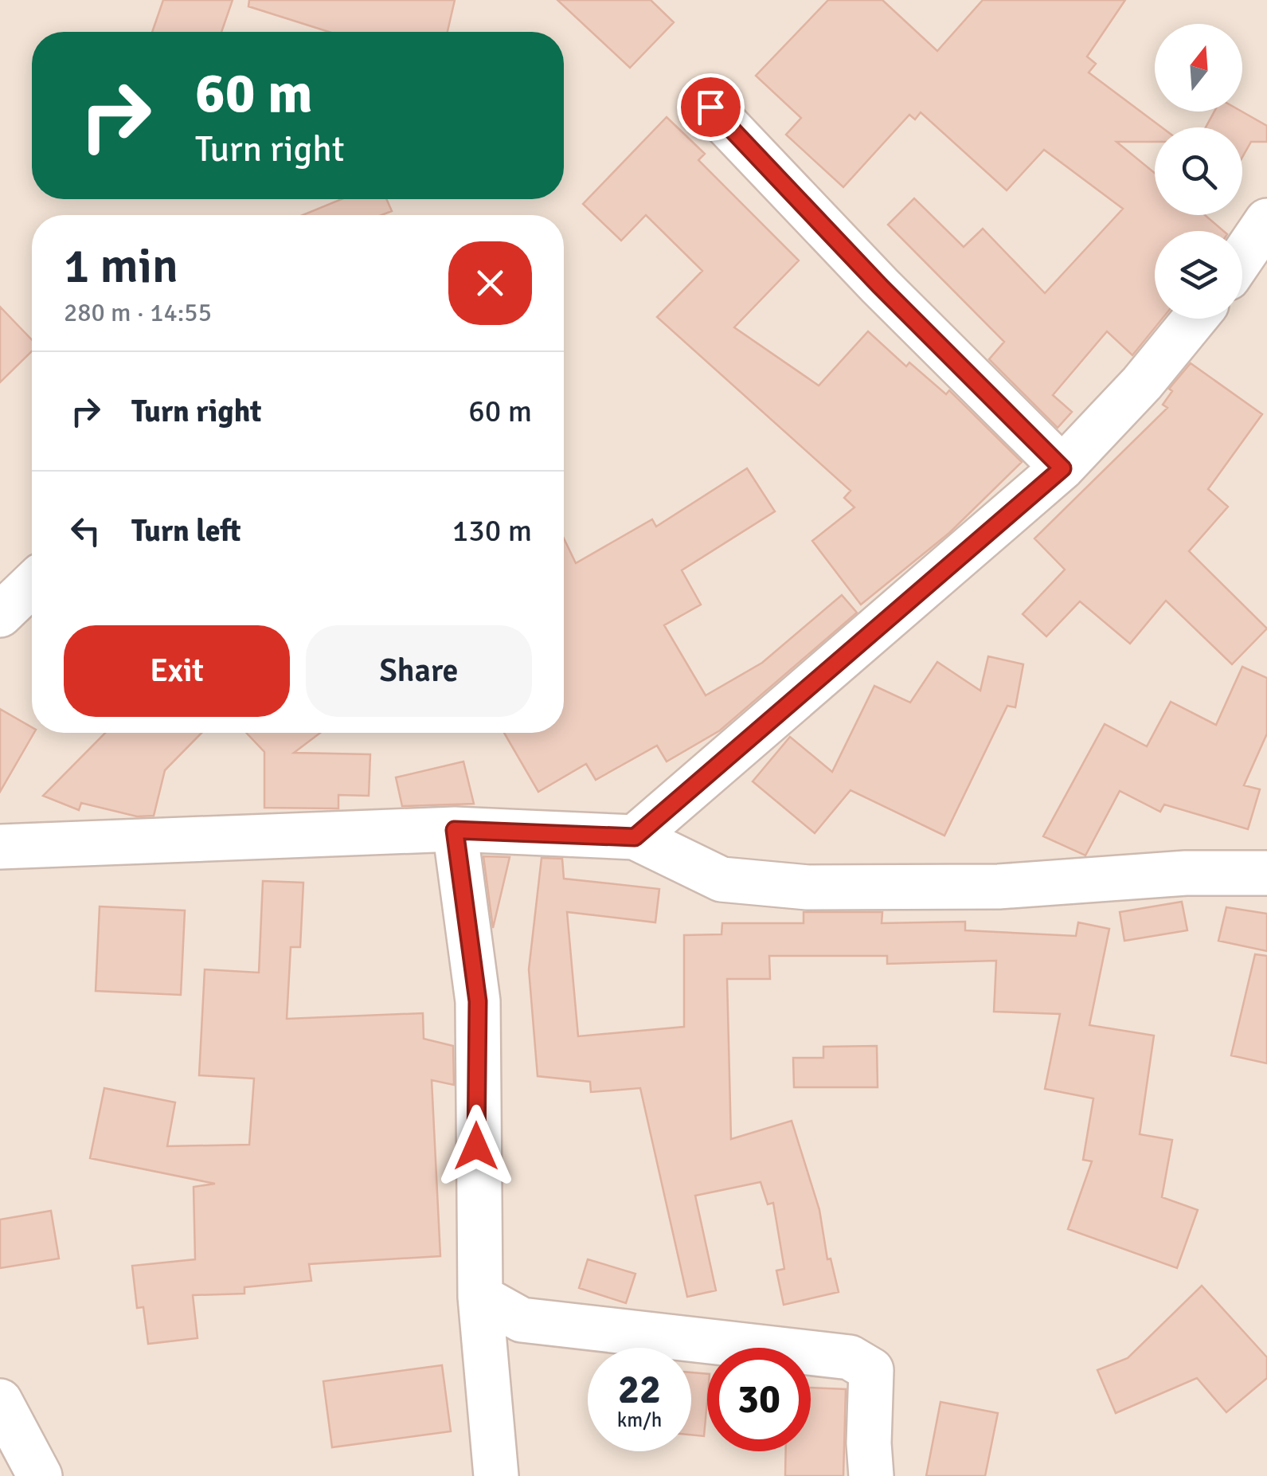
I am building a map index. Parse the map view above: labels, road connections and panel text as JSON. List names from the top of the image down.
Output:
{
  "north": "top",
  "page": {
    "turn": ["60 m", "Turn right"],
    "heading": ["1 min", "280 m · 14:55"],
    "list": [
      {
        "name": "Turn right",
        "value": "60 m"
      },
      {
        "name": "Turn left",
        "value": "130 m"
      }
    ],
    "buttons": ["Exit", "Share"],
    "speed": "22 km/h",
    "limit": "30"
  }
}
